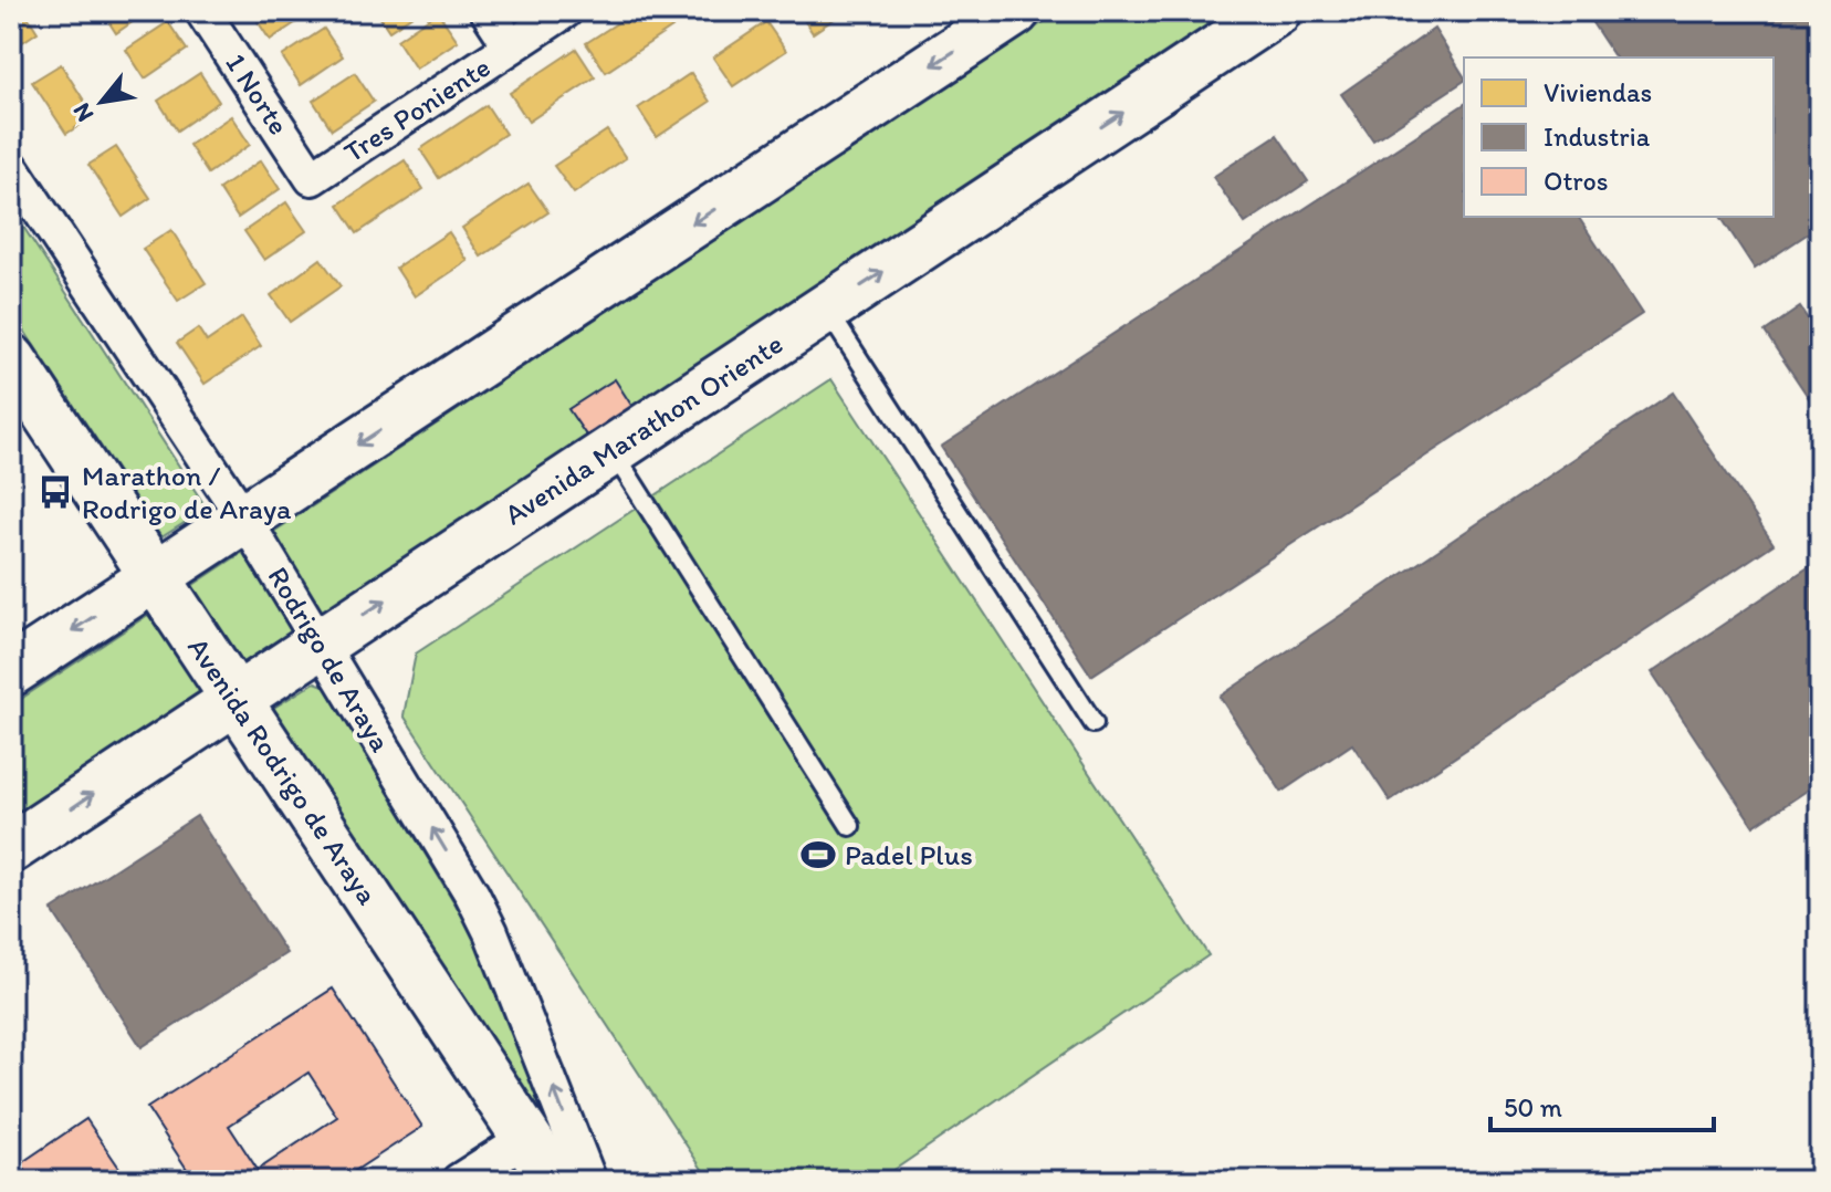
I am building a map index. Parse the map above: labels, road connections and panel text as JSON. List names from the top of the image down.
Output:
{
  "streets": {
    "main road": ["Avenida Marathon Oriente", "Avenida Rodrigo de Araya"],
    "street": ["1 Norte", "Tres Poniente", "Rodrigo de Araya"]
  },
  "crossings": [
    ["1 Norte", "Tres Poniente"],
    ["Avenida Marathon Oriente", "Rodrigo de Araya"],
    ["Avenida Marathon Oriente", "Avenida Rodrigo de Araya"]
  ],
  "one_way": ["Rodrigo de Araya"],
  "places": {
    "bus stop": ["Marathon / Rodrigo de Araya"],
    "sports": ["Padel Plus"]
  },
  "legend": ["Viviendas", "Industria", "Otros"],
  "scale_bar": "50 m",
  "north": "bottom left"
}
